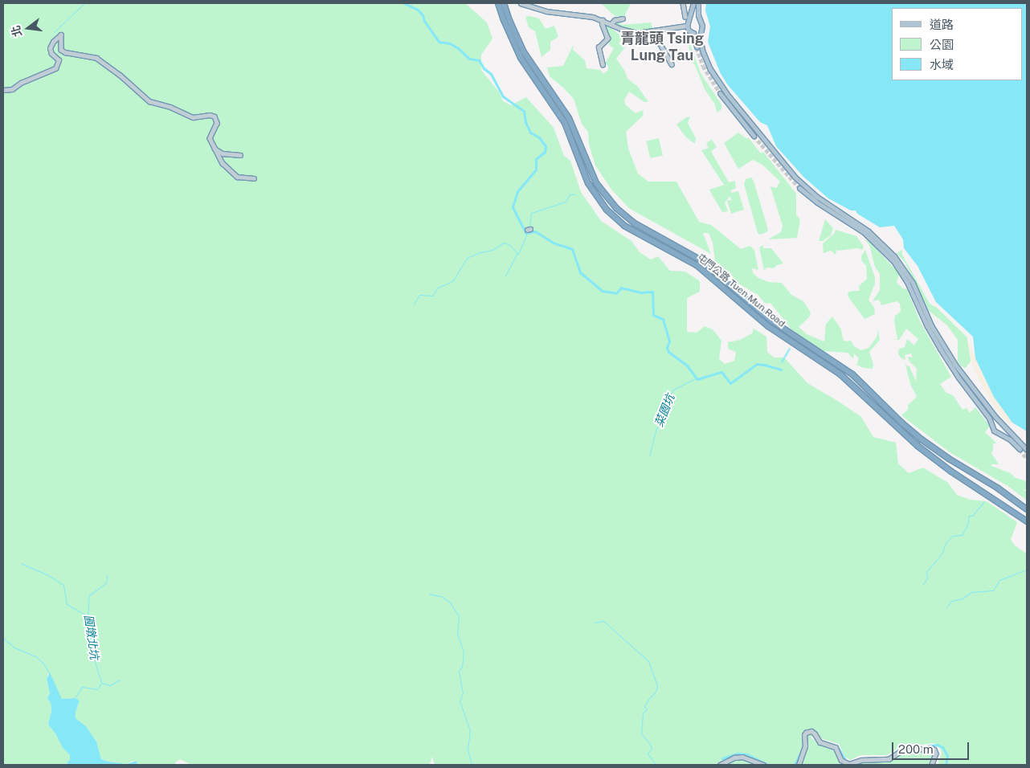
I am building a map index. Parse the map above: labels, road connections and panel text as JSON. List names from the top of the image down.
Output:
{
  "streets": {
    "highway": ["屯門公路 Tuen Mun Road"]
  },
  "districts": ["青龍頭 Tsing Lung Tau"],
  "water": ["菜園坑", "圓墩北坑"],
  "legend": ["道路", "公園", "水域"],
  "scale_bar": "200 m",
  "north": "left"
}
